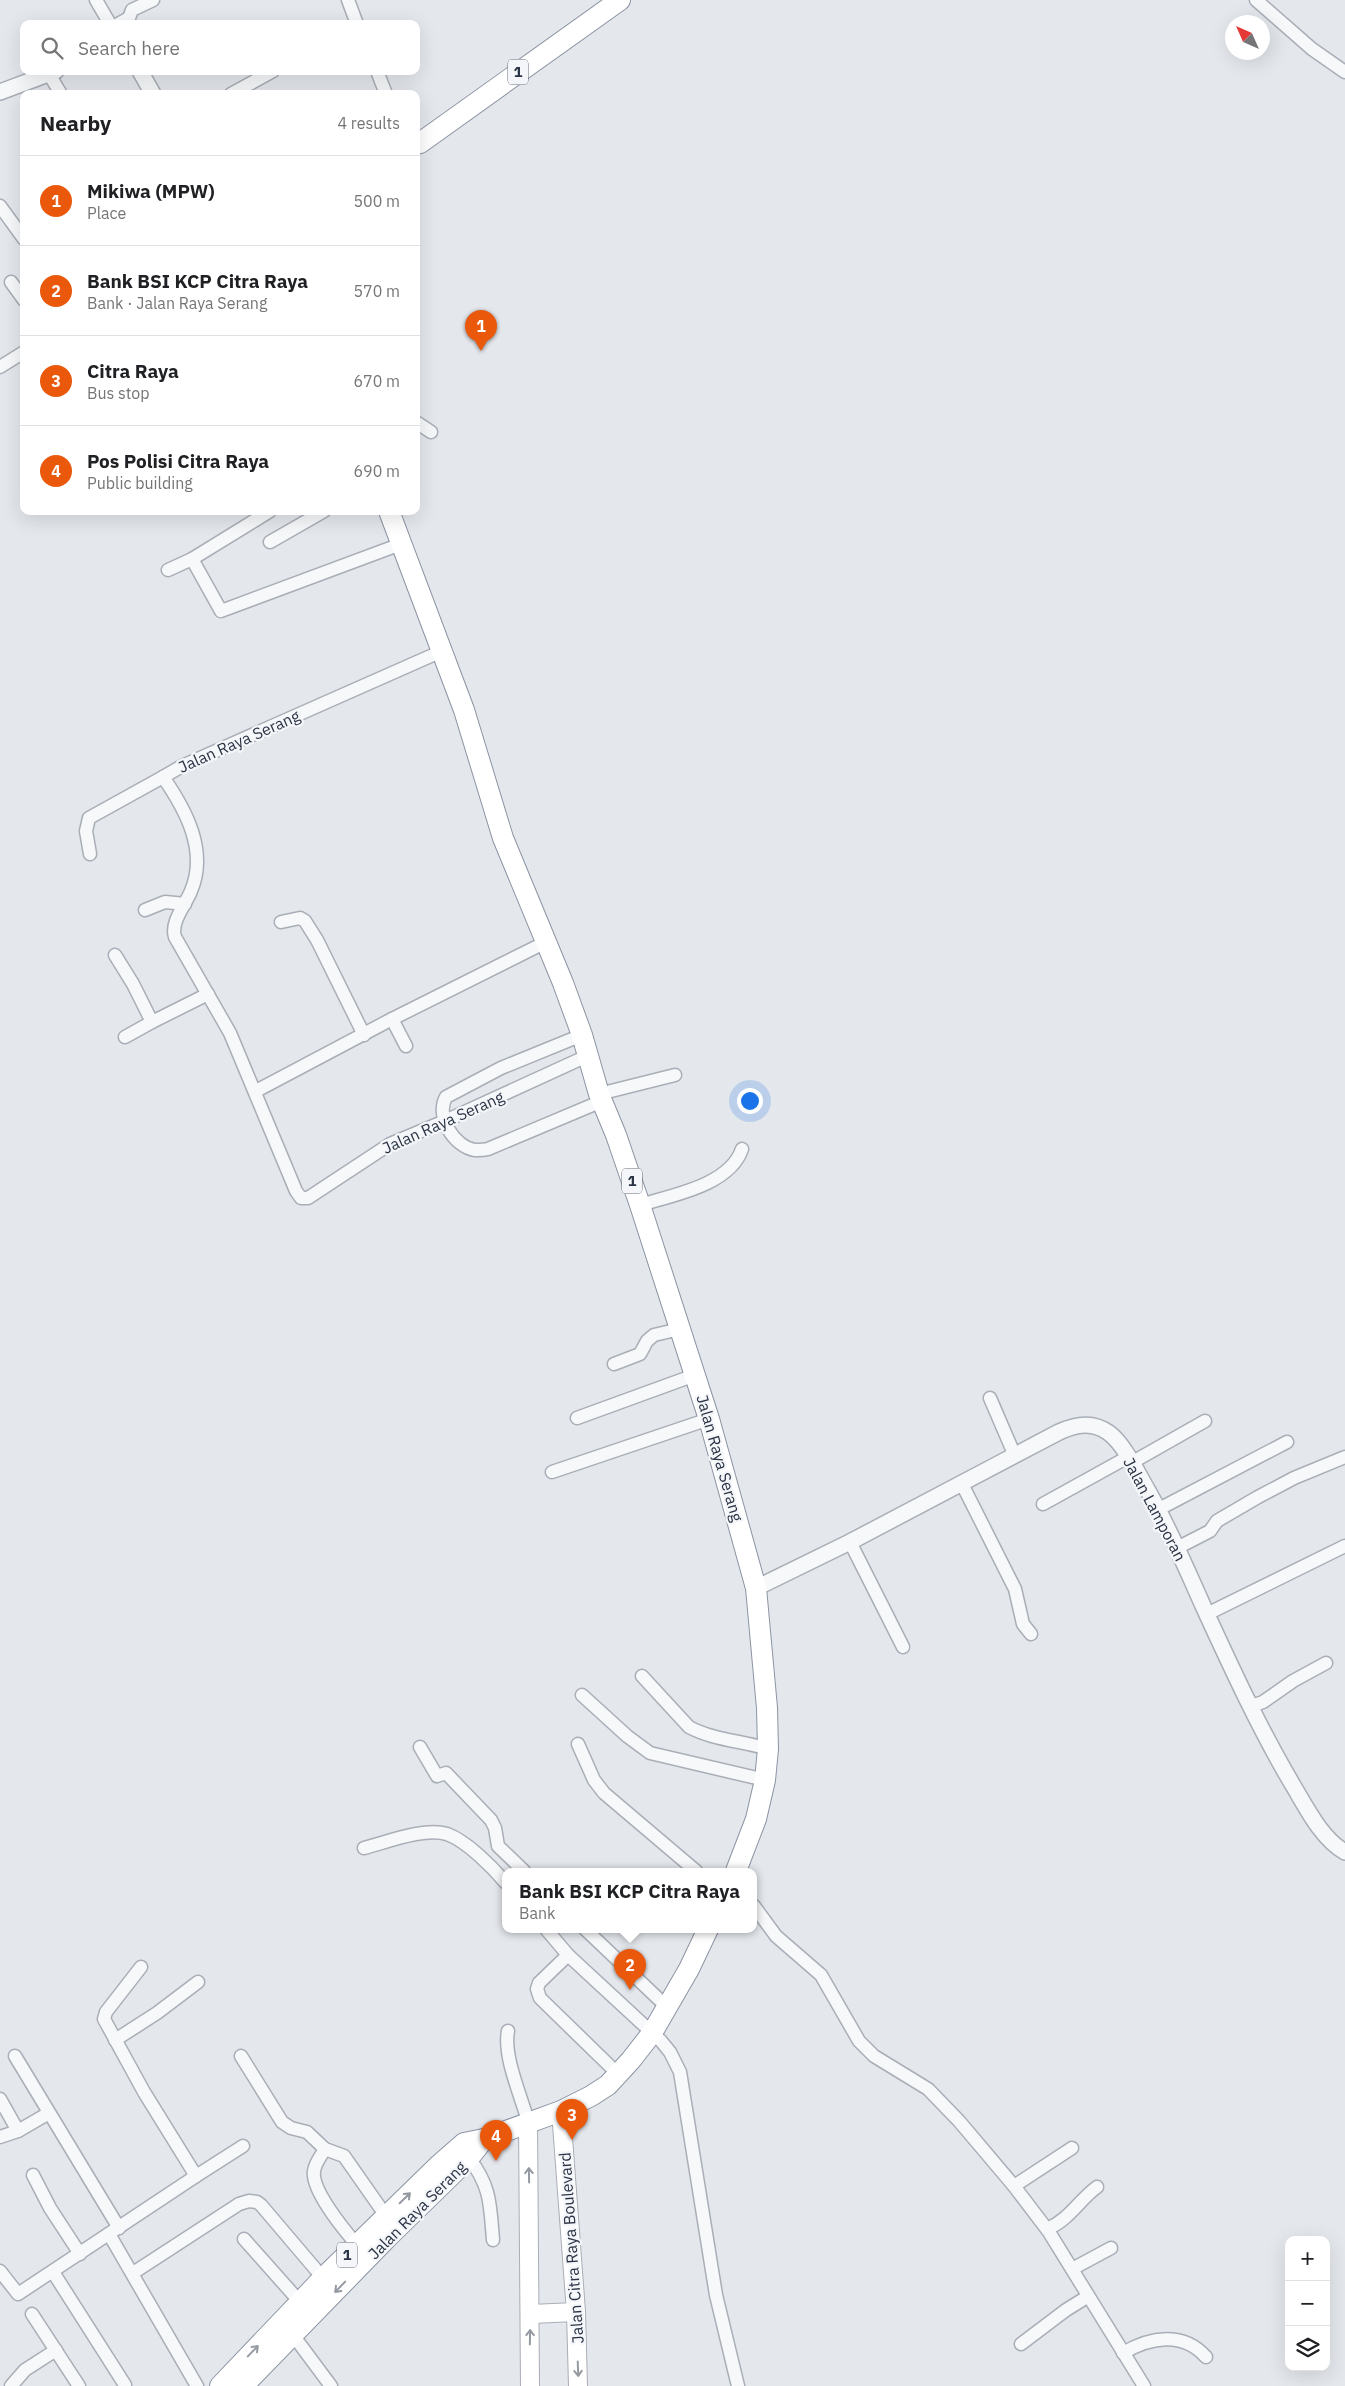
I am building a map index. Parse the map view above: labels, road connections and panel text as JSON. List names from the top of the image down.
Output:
{
  "streets": {
    "highway": ["1", "Jalan Raya Serang"],
    "main road": ["Jalan Citra Raya Boulevard"],
    "street": ["Jalan Lamporan"]
  },
  "crossings": [
    ["Jalan Raya Serang", "Jalan Lamporan"],
    ["Jalan Raya Serang", "Jalan Citra Raya Boulevard"]
  ],
  "north": "top left",
  "page": {
    "search": "Search here",
    "heading": ["Nearby", "4 results"],
    "list": [
      {
        "mark": "1",
        "name": "Mikiwa (MPW)",
        "note": "Place",
        "value": "500 m"
      },
      {
        "mark": "2",
        "name": "Bank BSI KCP Citra Raya",
        "note": "Bank · Jalan Raya Serang",
        "value": "570 m"
      },
      {
        "mark": "3",
        "name": "Citra Raya",
        "note": "Bus stop",
        "value": "670 m"
      },
      {
        "mark": "4",
        "name": "Pos Polisi Citra Raya",
        "note": "Public building",
        "value": "690 m"
      }
    ],
    "pins": [
      "1",
      "2",
      "3",
      "4"
    ],
    "popup": ["Bank BSI KCP Citra Raya", "Bank"],
    "map_buttons": ["+", "−"]
  }
}
